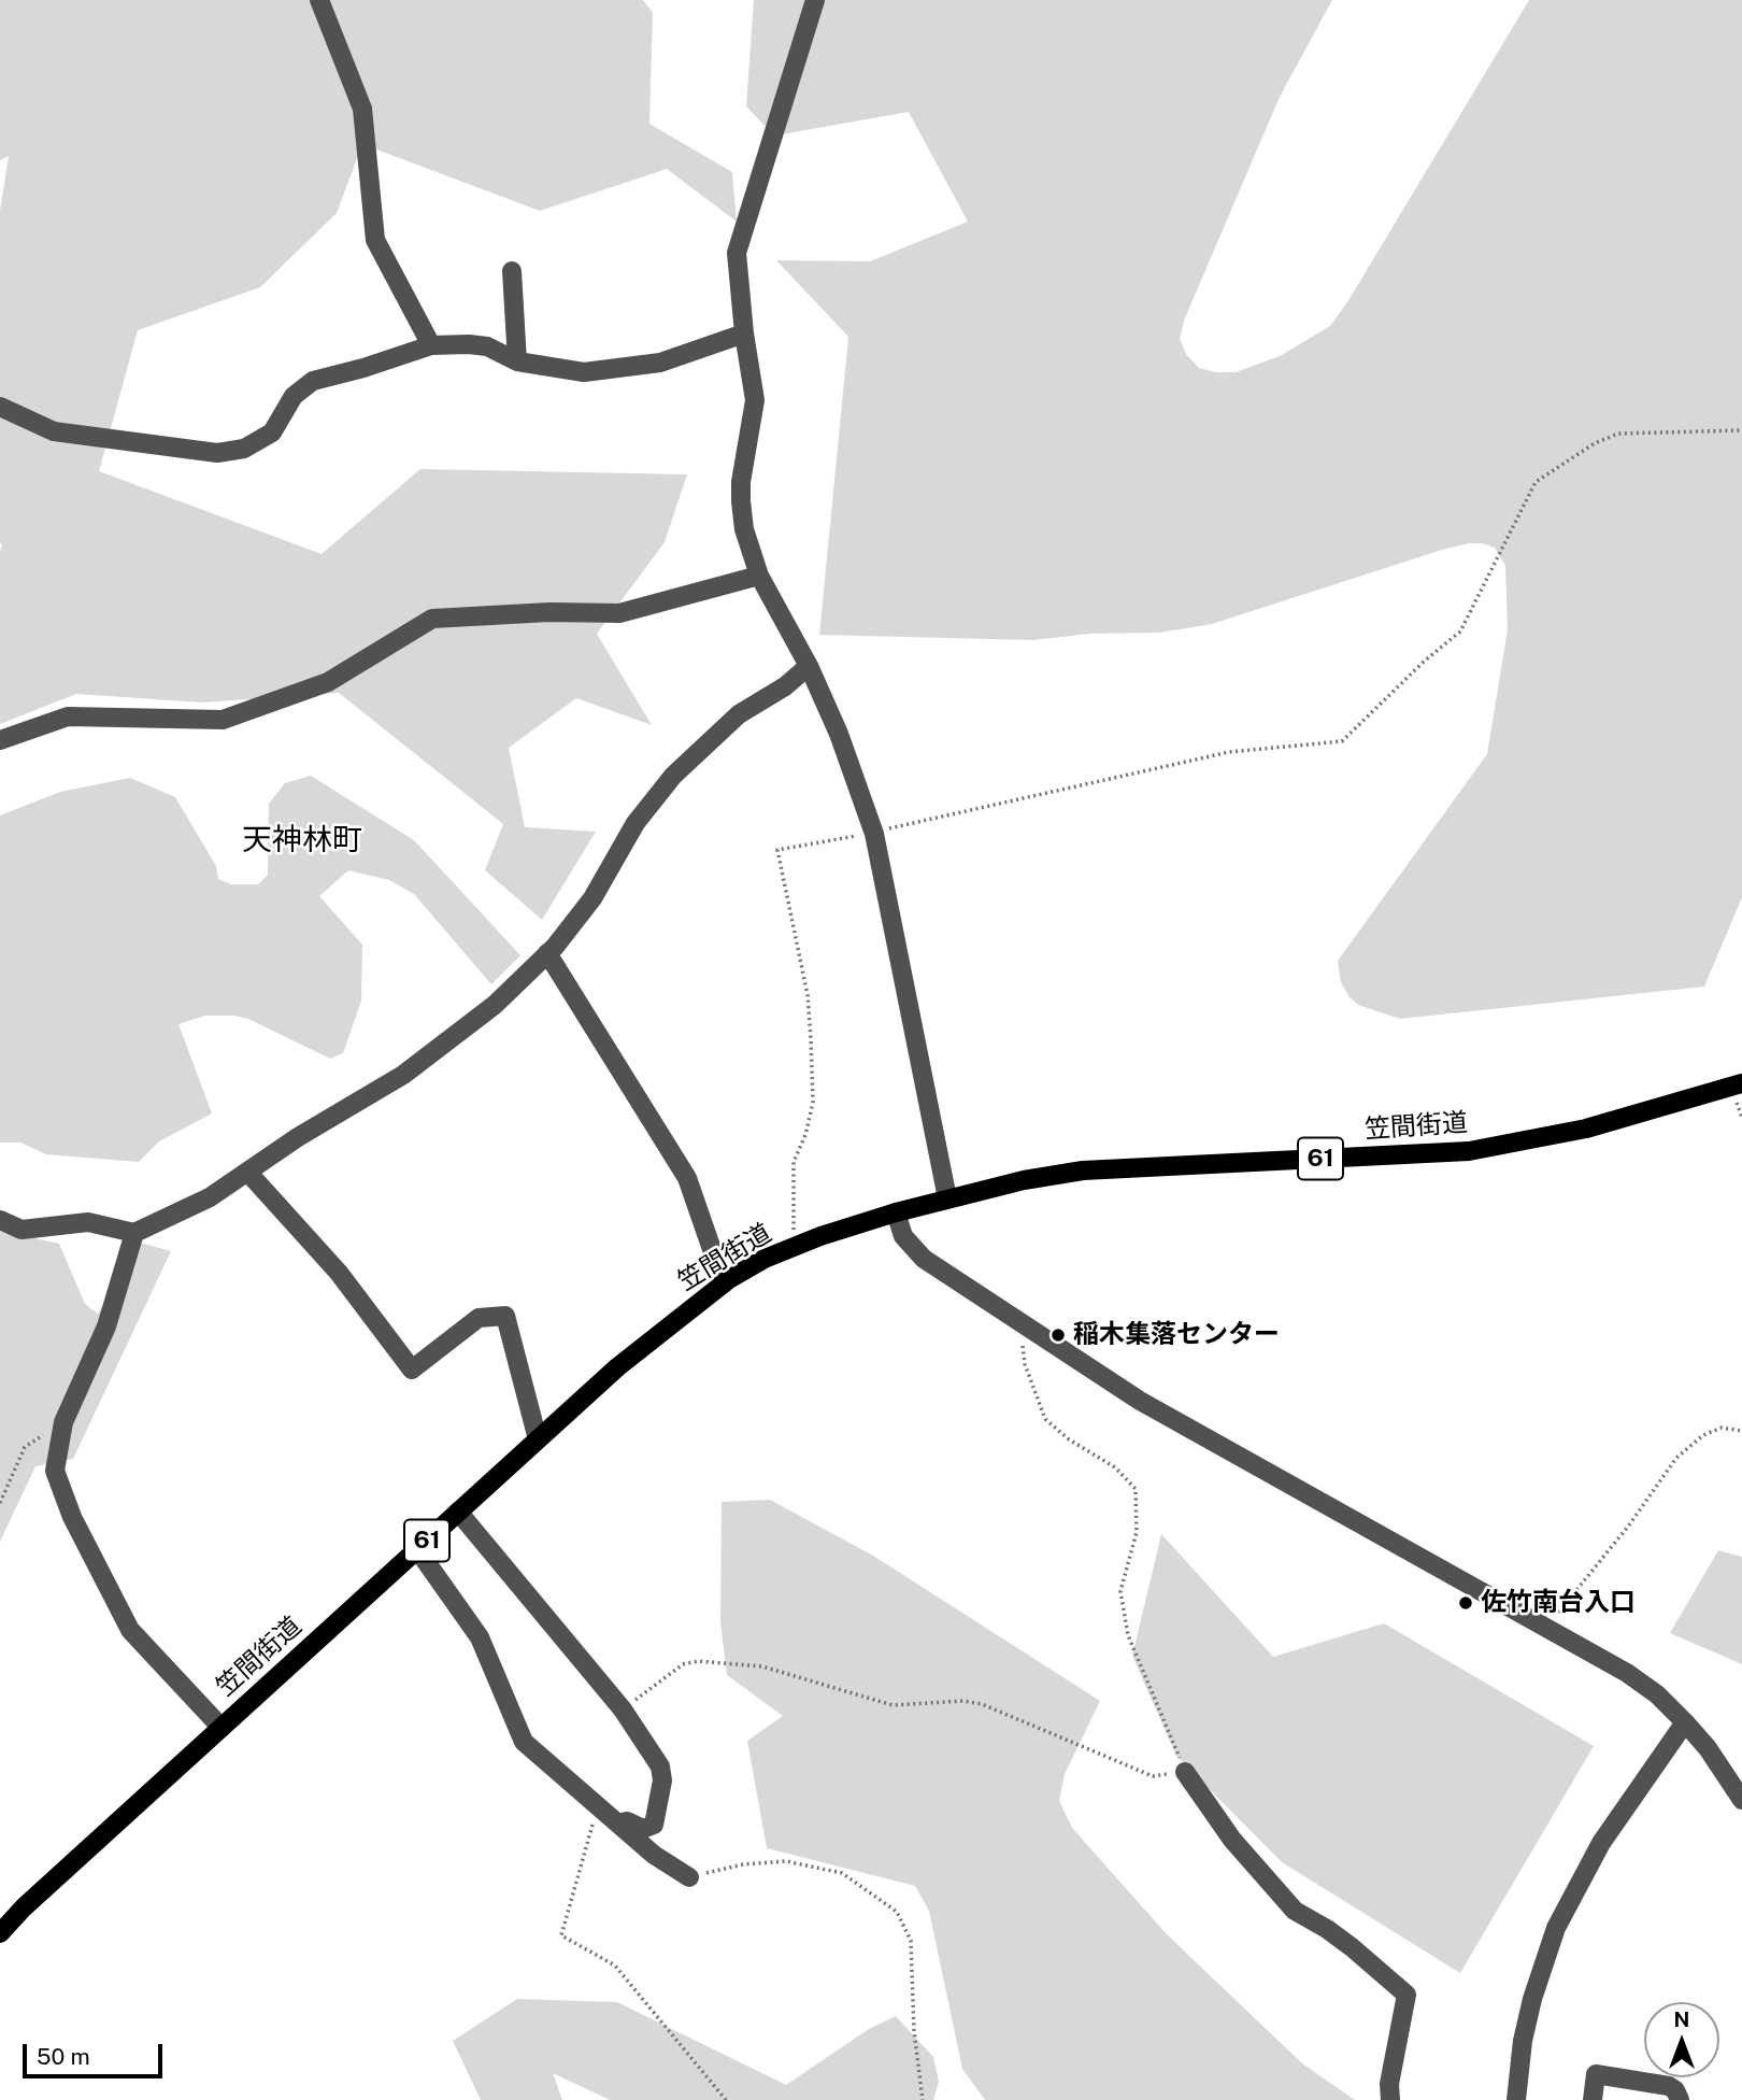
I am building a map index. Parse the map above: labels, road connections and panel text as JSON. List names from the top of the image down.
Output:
{
  "streets": {
    "main road": ["笠間街道", "61"]
  },
  "districts": ["天神林町"],
  "places": ["稲木集落センター", "佐竹南台入口"],
  "scale_bar": "50 m",
  "north": "top"
}
